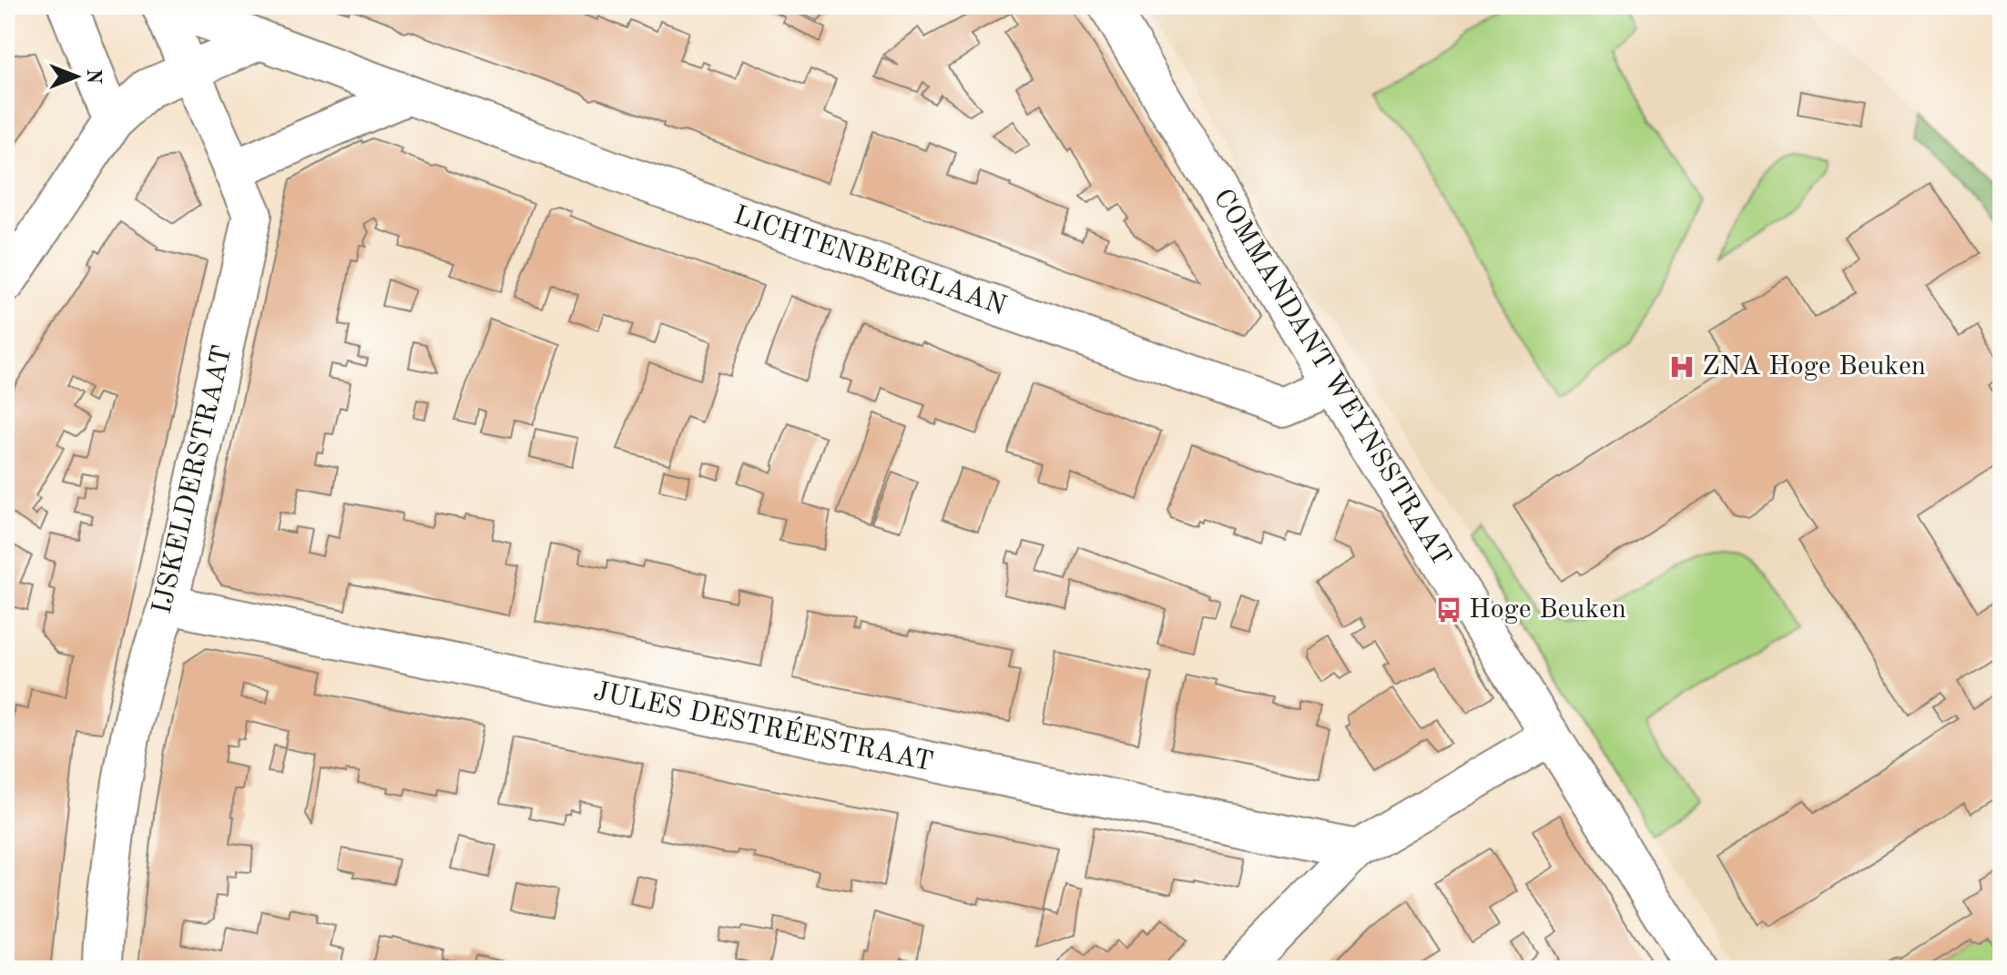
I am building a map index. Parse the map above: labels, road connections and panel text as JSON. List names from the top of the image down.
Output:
{
  "streets": {
    "street": [
      "LICHTENBERGLAAN",
      "COMMANDANT WEYNSSTRAAT",
      "IJSKELDERSTRAAT",
      "JULES DESTRÉESTRAAT"
    ]
  },
  "crossings": [
    ["LICHTENBERGLAAN", "COMMANDANT WEYNSSTRAAT"],
    ["IJSKELDERSTRAAT", "JULES DESTRÉESTRAAT"]
  ],
  "places": {
    "hospital": ["ZNA Hoge Beuken"],
    "bus stop": ["Hoge Beuken"]
  },
  "north": "right"
}
